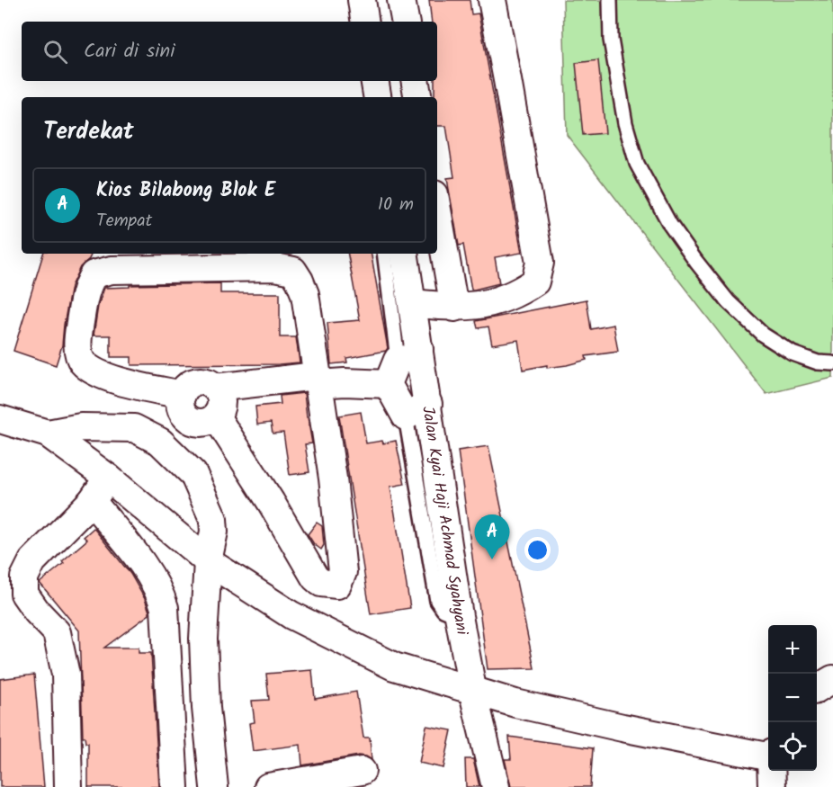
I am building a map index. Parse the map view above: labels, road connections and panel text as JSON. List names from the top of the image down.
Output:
{
  "streets": {
    "street": ["Jalan Kyai Haji Achmad Syahyani"]
  },
  "page": {
    "search": "Cari di sini",
    "heading": "Terdekat",
    "list": [
      {
        "mark": "A",
        "name": "Kios Bilabong Blok E",
        "note": "Tempat",
        "value": "10 m"
      }
    ],
    "pins": "A",
    "map_buttons": ["+", "−"]
  }
}
